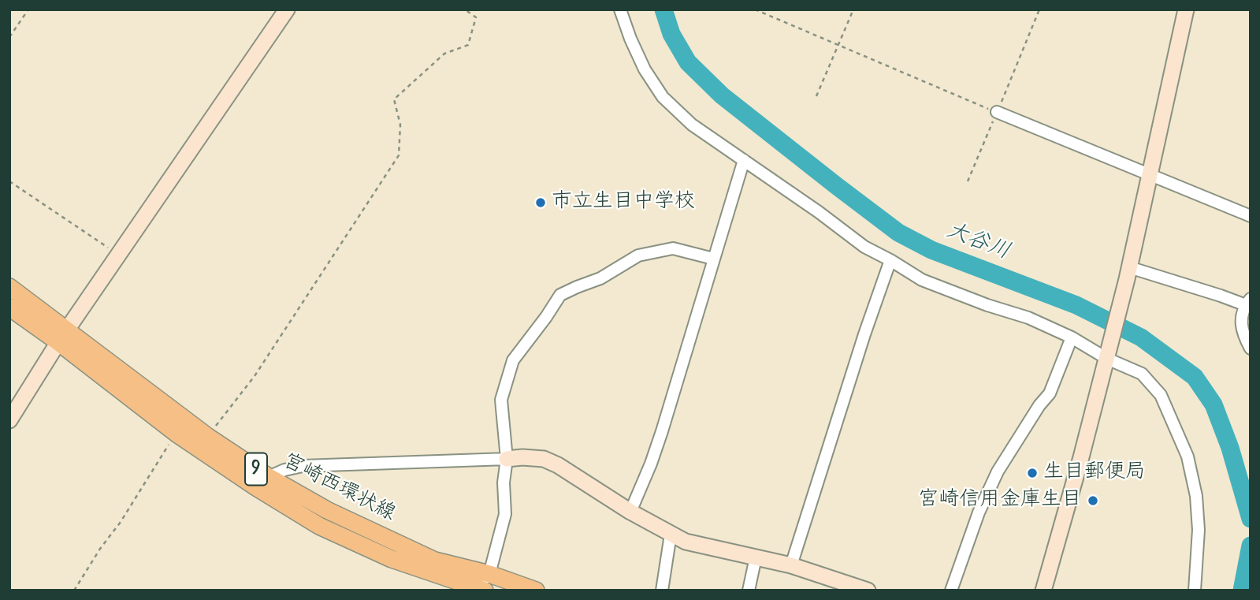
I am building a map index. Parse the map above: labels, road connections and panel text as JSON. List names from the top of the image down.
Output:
{
  "streets": {
    "main road": ["9", "宮崎西環状線"]
  },
  "water": ["大谷川"],
  "places": ["市立生目中学校", "生目郵便局", "宮崎信用金庫生目"]
}
